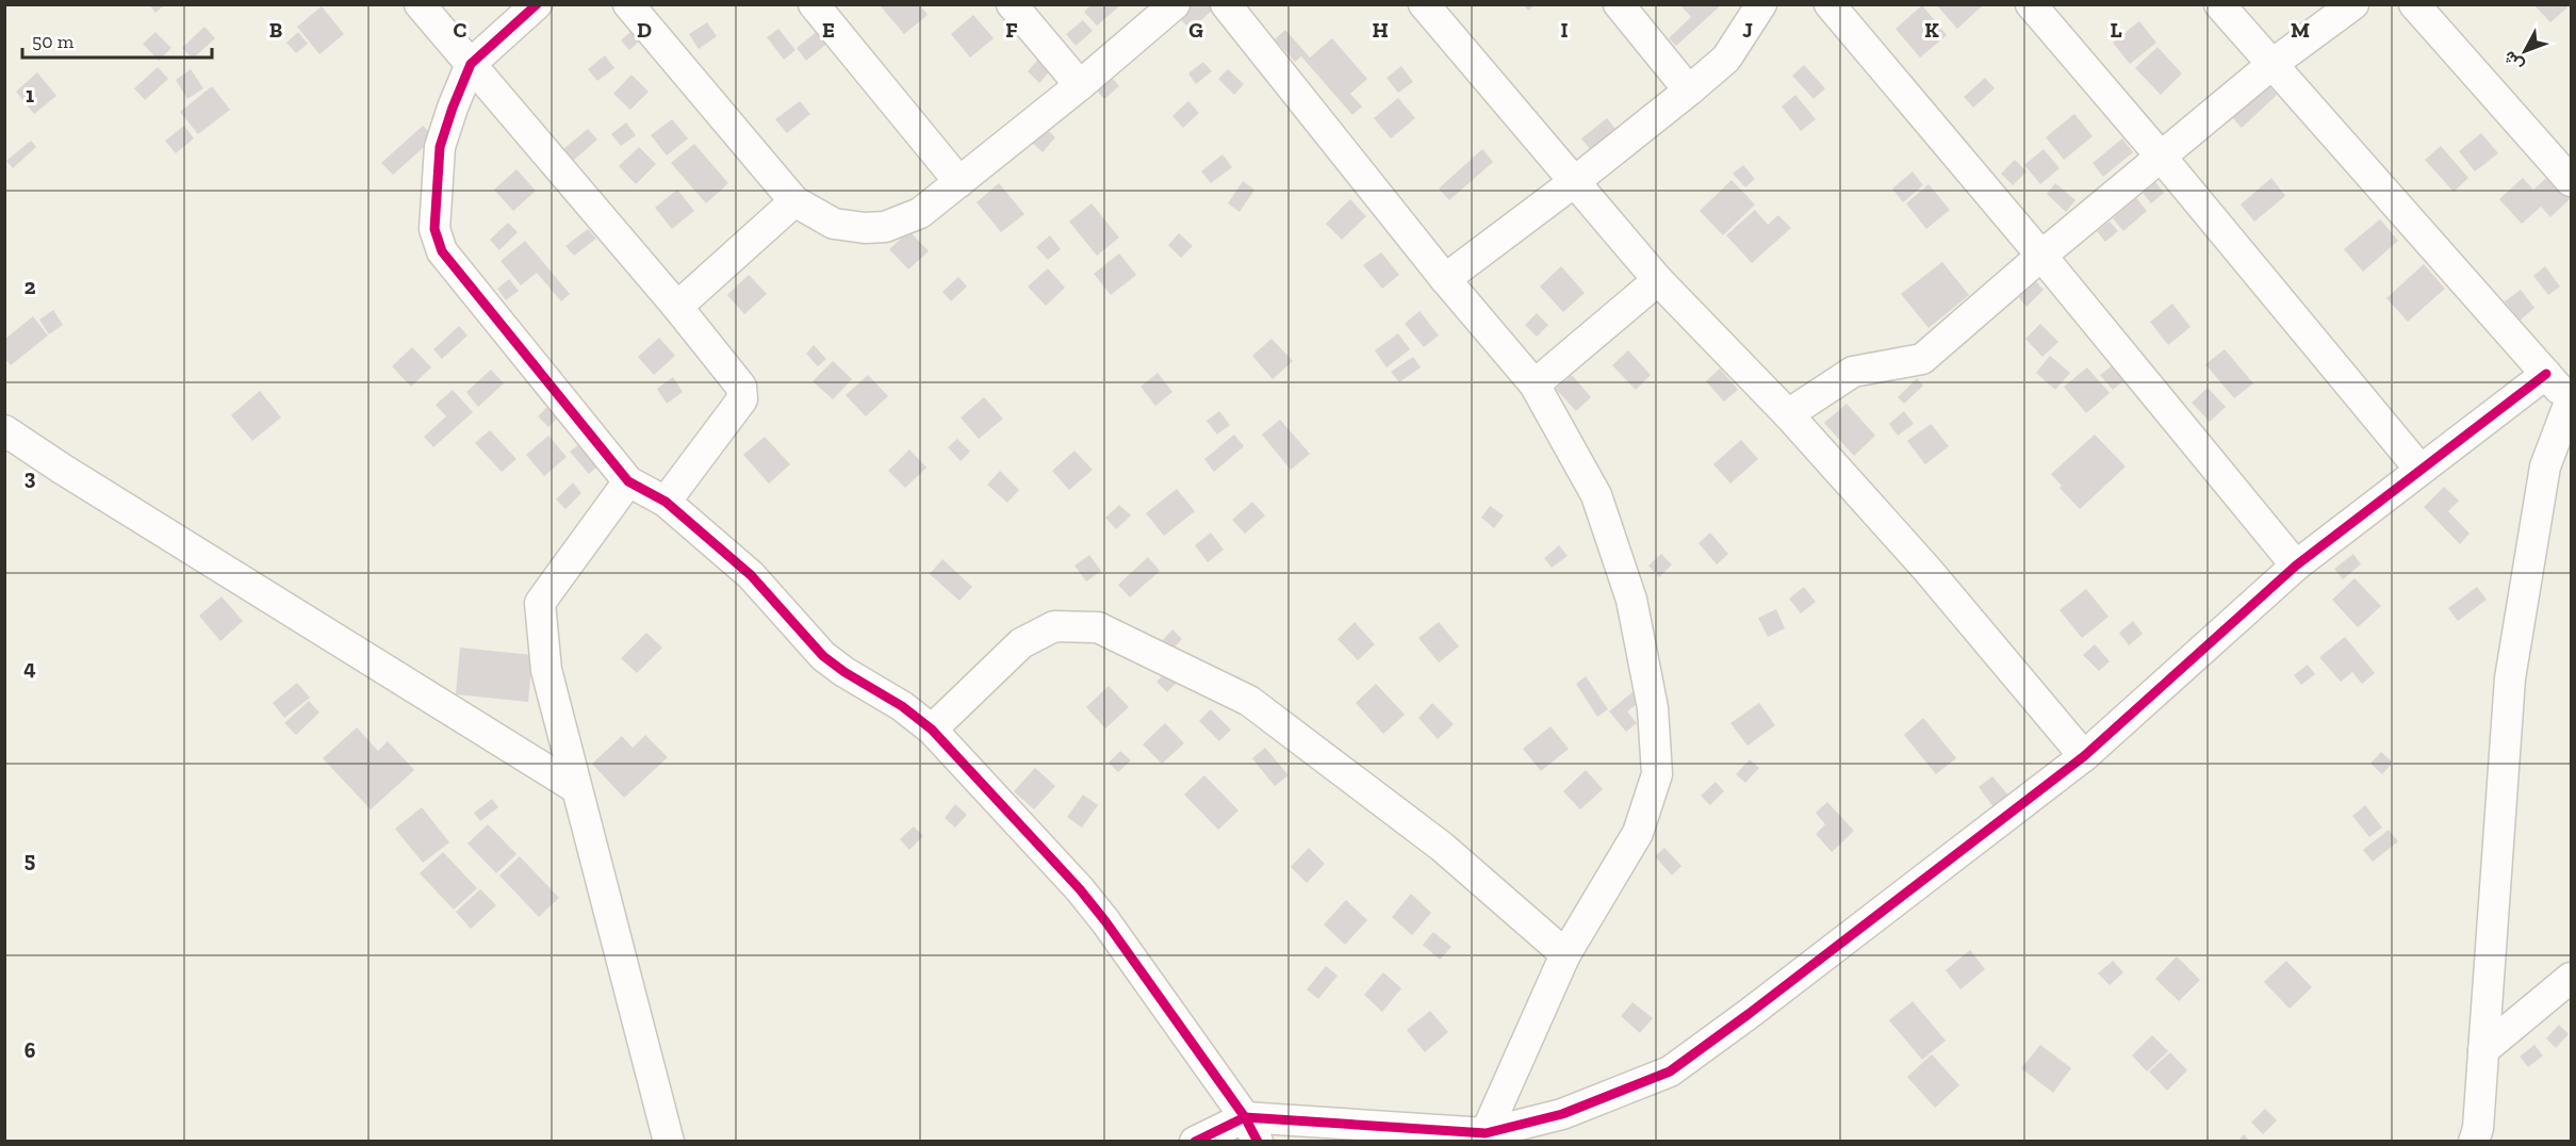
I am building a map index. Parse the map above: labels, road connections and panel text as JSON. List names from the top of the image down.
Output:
{
  "scale_bar": "50 m",
  "north": "bottom left",
  "grid": {
    "columns": [
      "B",
      "C",
      "D",
      "E",
      "F",
      "G",
      "H",
      "I",
      "J",
      "K",
      "L",
      "M"
    ],
    "rows": [
      "1",
      "2",
      "3",
      "4",
      "5",
      "6"
    ]
  }
}
